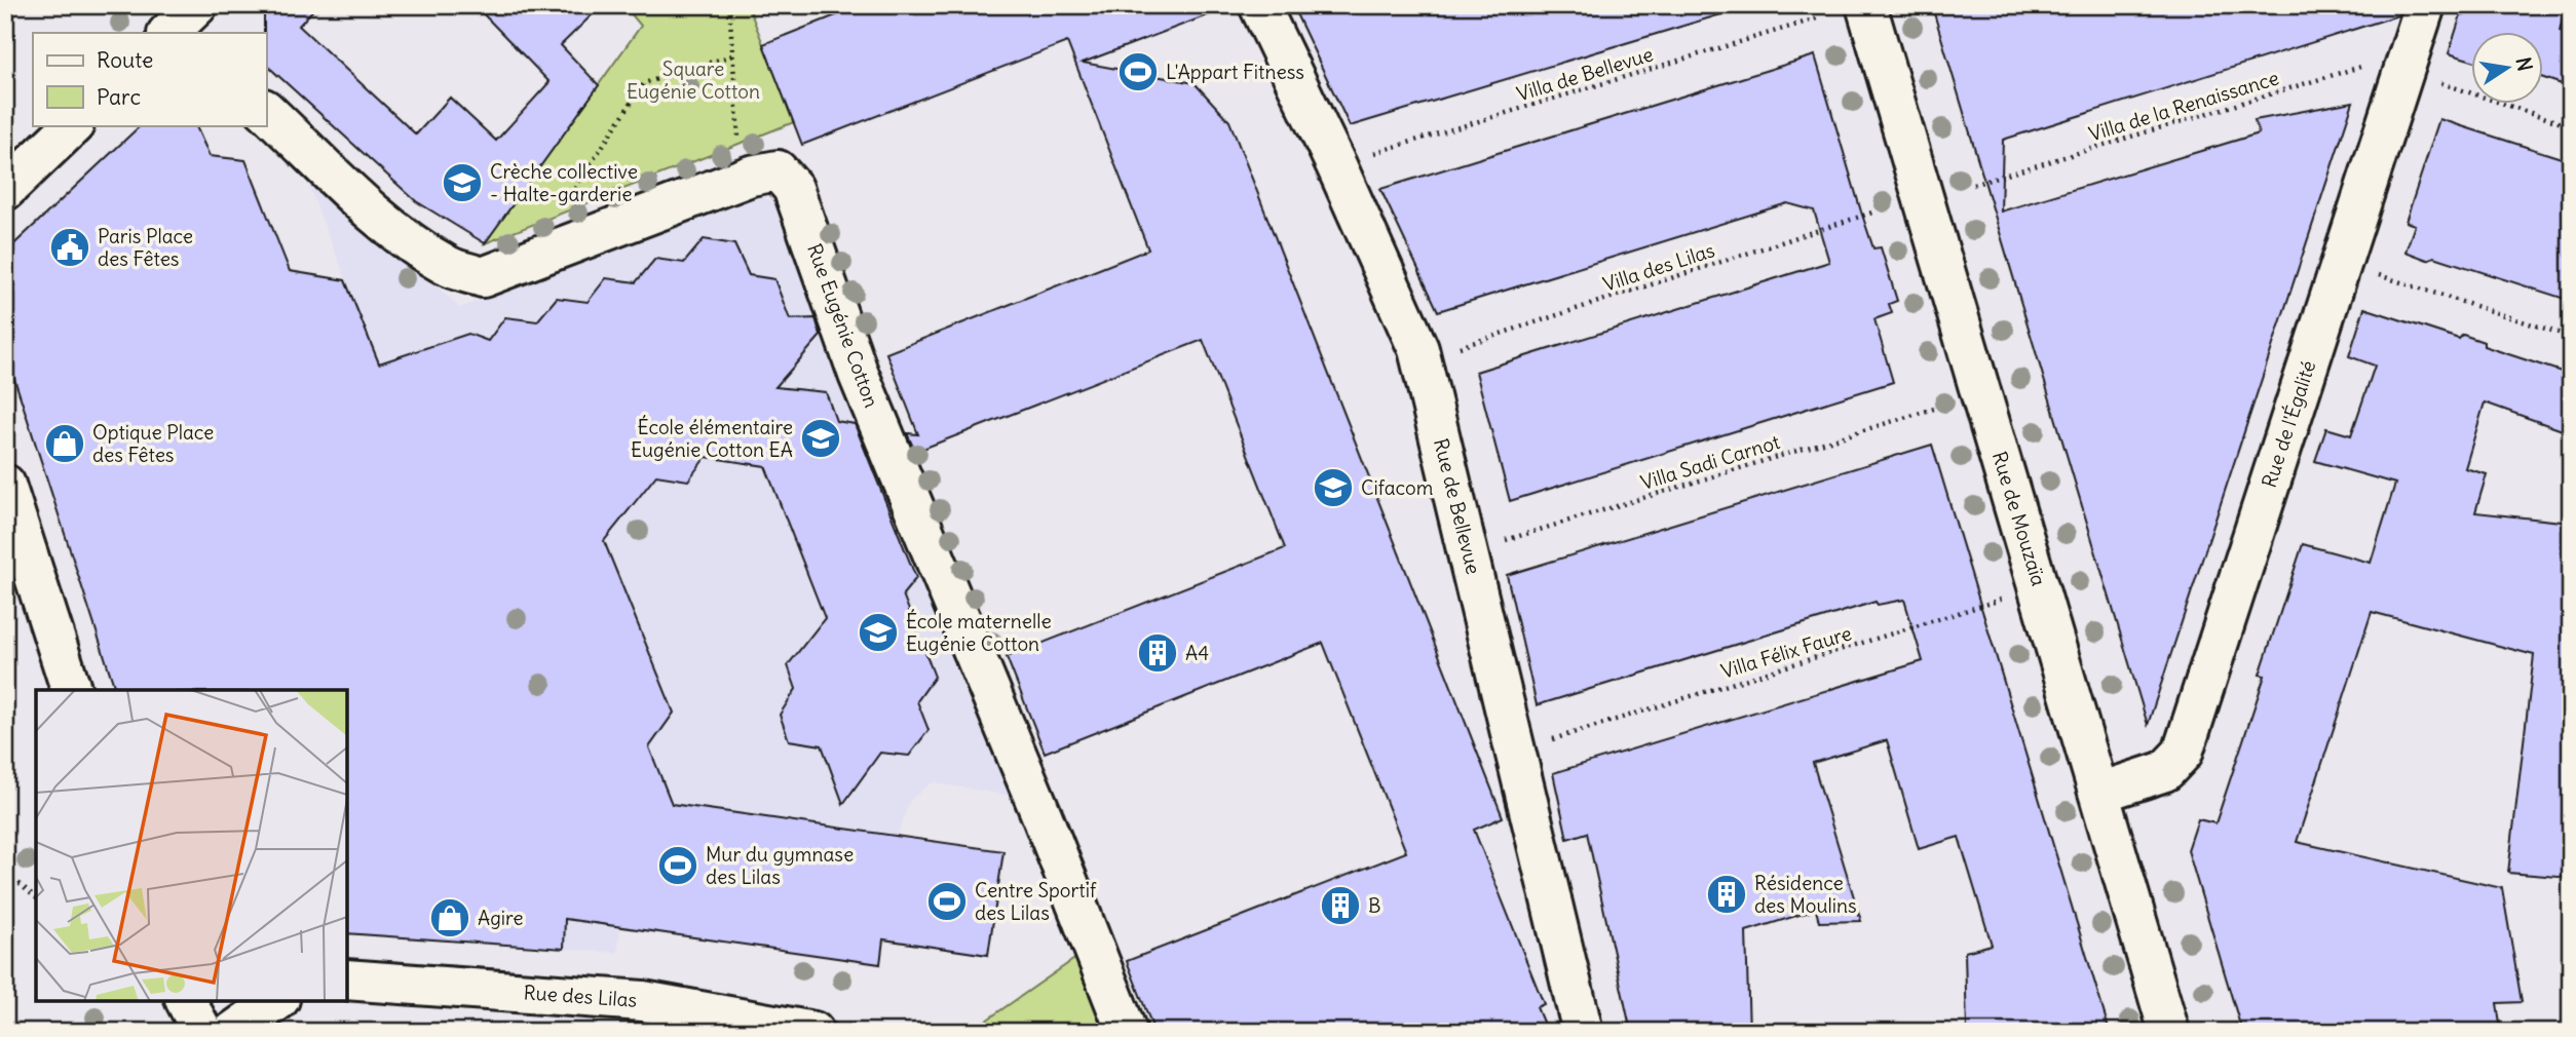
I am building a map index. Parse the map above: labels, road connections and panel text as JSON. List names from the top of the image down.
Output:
{
  "streets": {
    "street": [
      "Rue Eugénie Cotton",
      "Rue de l'Égalité",
      "Rue de Bellevue",
      "Rue de Mouzaïa",
      "Rue des Lilas"
    ],
    "path": [
      "Villa de Bellevue",
      "Villa de la Renaissance",
      "Villa des Lilas",
      "Villa Sadi Carnot",
      "Villa Félix Faure"
    ]
  },
  "crossings": [
    ["Villa de la Renaissance", "Rue de l'Égalité"],
    ["Rue de l'Égalité", "Rue de Mouzaïa"],
    ["Rue de Mouzaïa", "Villa Félix Faure"]
  ],
  "parks": ["Square Eugénie Cotton"],
  "places": {
    "sports": ["L'Appart Fitness", "Mur du gymnase des Lilas", "Centre Sportif des Lilas"],
    "school or university": [
      "Crèche collective - Halte-garderie",
      "École élémentaire Eugénie Cotton EA",
      "Cifacom",
      "École maternelle Eugénie Cotton"
    ],
    "public building": ["Paris Place des Fêtes"],
    "shop": ["Optique Place des Fêtes", "Agire"],
    "building": ["A4", "Résidence des Moulins", "B"]
  },
  "legend": ["Route", "Parc"],
  "north": "right"
}
